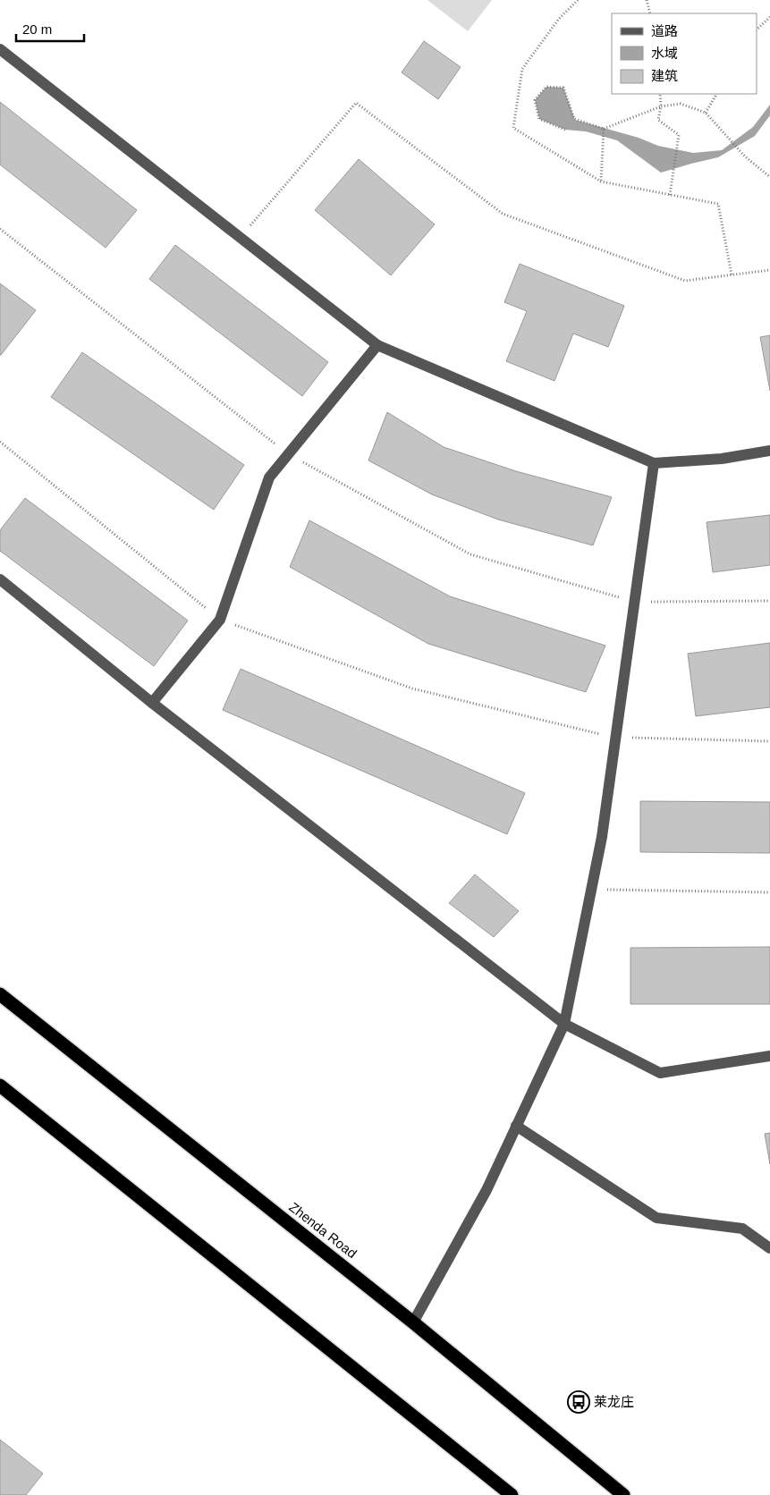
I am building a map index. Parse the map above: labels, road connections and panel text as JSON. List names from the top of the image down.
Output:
{
  "streets": {
    "highway": ["Zhenda Road"]
  },
  "places": {
    "bus stop": ["莱龙庄"]
  },
  "legend": ["道路", "水域", "建筑"],
  "scale_bar": "20 m"
}
